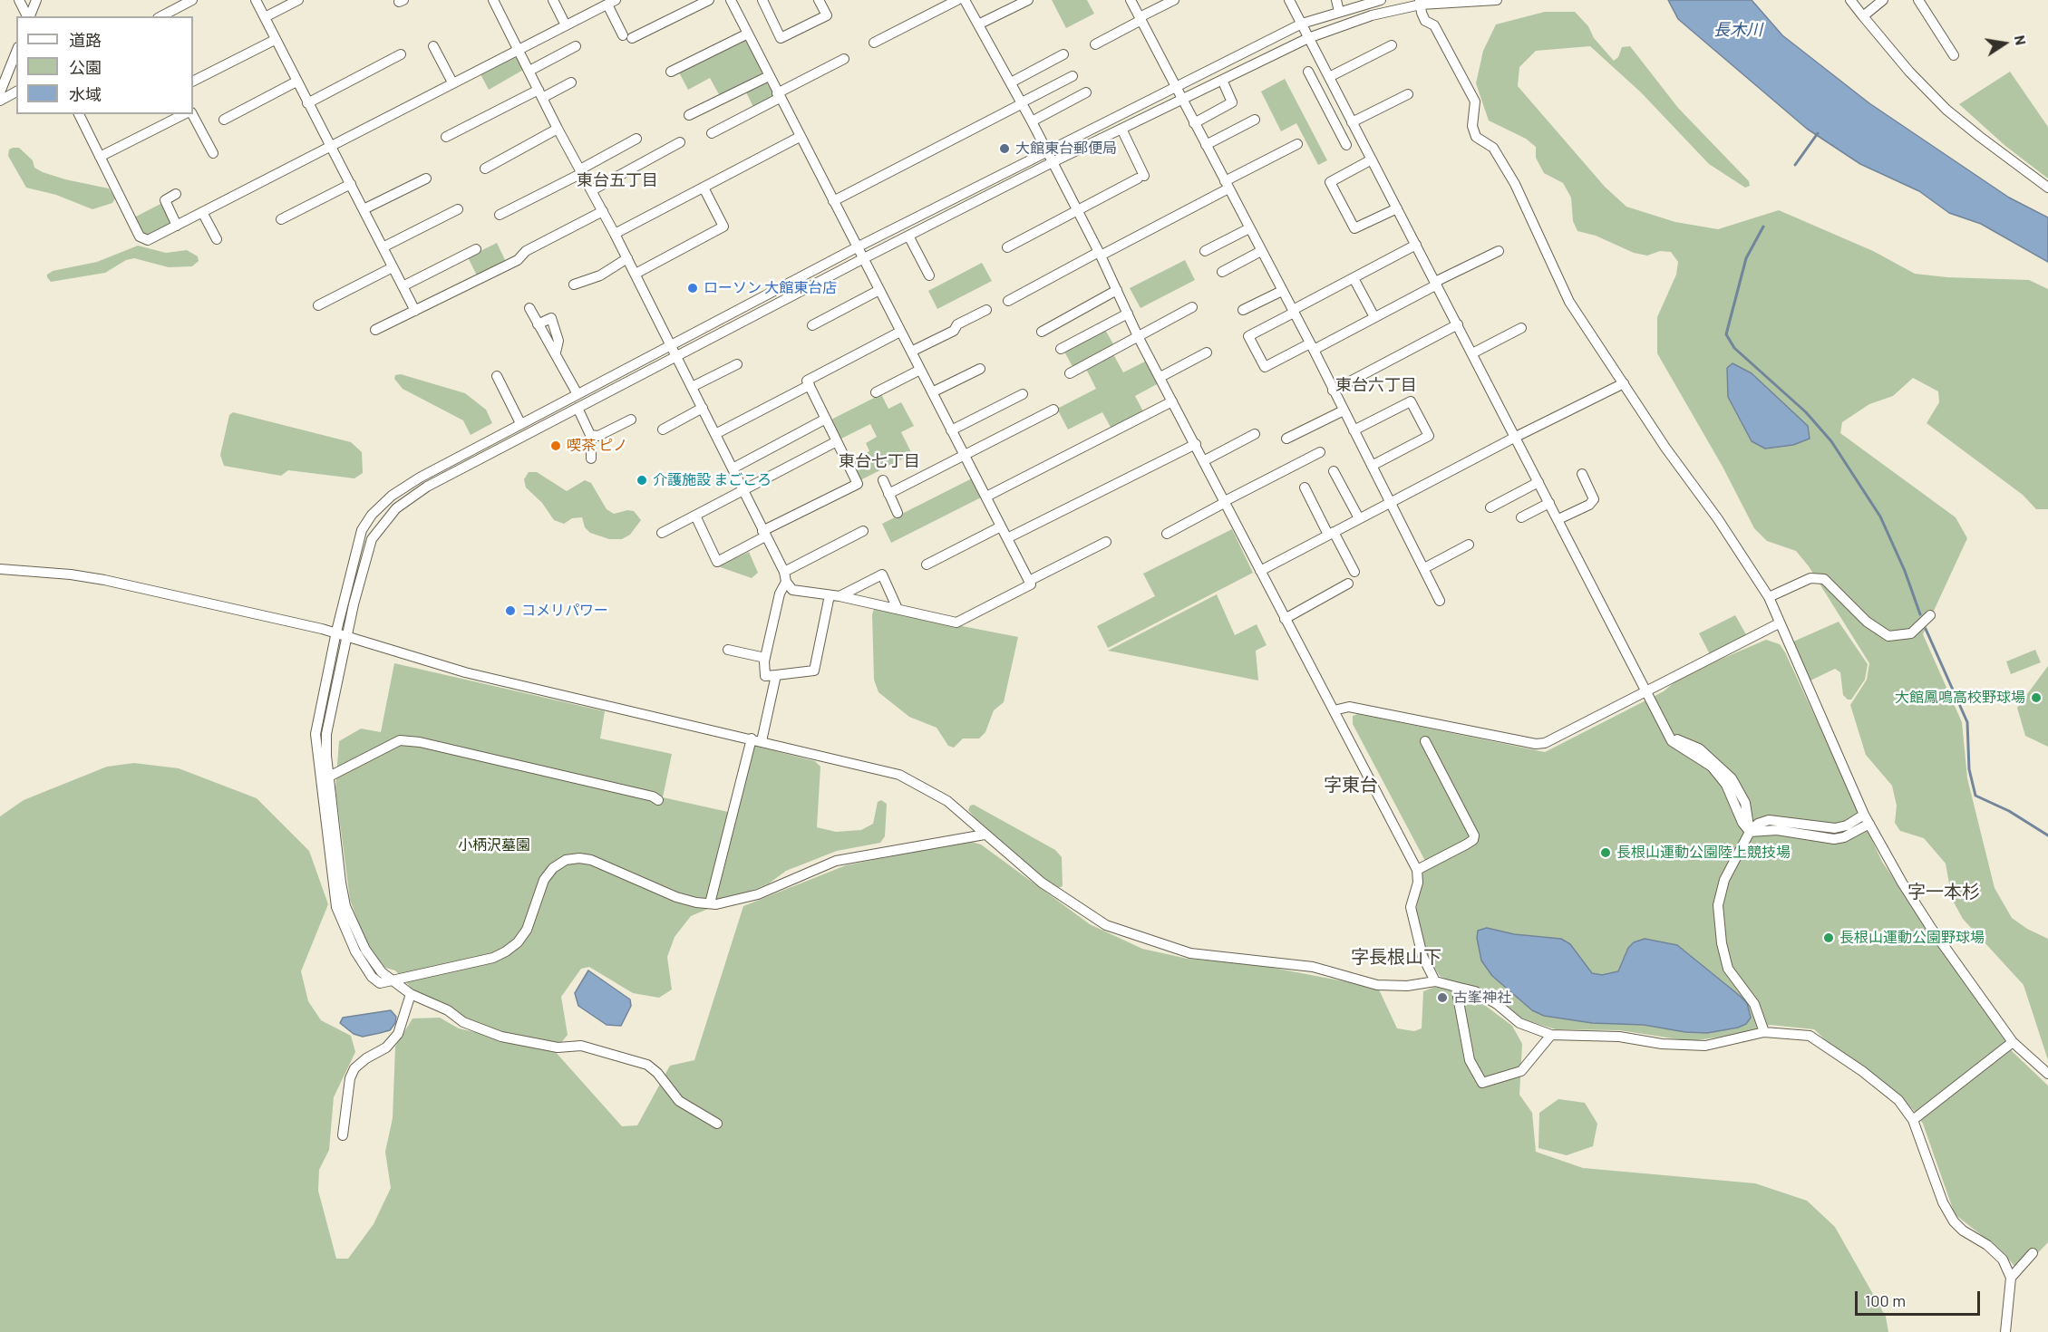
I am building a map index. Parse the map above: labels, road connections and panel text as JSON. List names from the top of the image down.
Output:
{
  "districts": [
    "東台五丁目",
    "東台六丁目",
    "東台七丁目",
    "字東台",
    "字一本杉",
    "字長根山下"
  ],
  "water": ["長木川"],
  "parks": ["小柄沢墓園"],
  "places": [
    "大館東台郵便局",
    "ローソン 大館東台店",
    "喫茶 ピノ",
    "介護施設 まごころ",
    "コメリパワー",
    "大館鳳鳴高校野球場",
    "長根山運動公園陸上競技場",
    "長根山運動公園野球場",
    "古峯神社"
  ],
  "legend": ["道路", "公園", "水域"],
  "scale_bar": "100 m",
  "north": "right"
}
